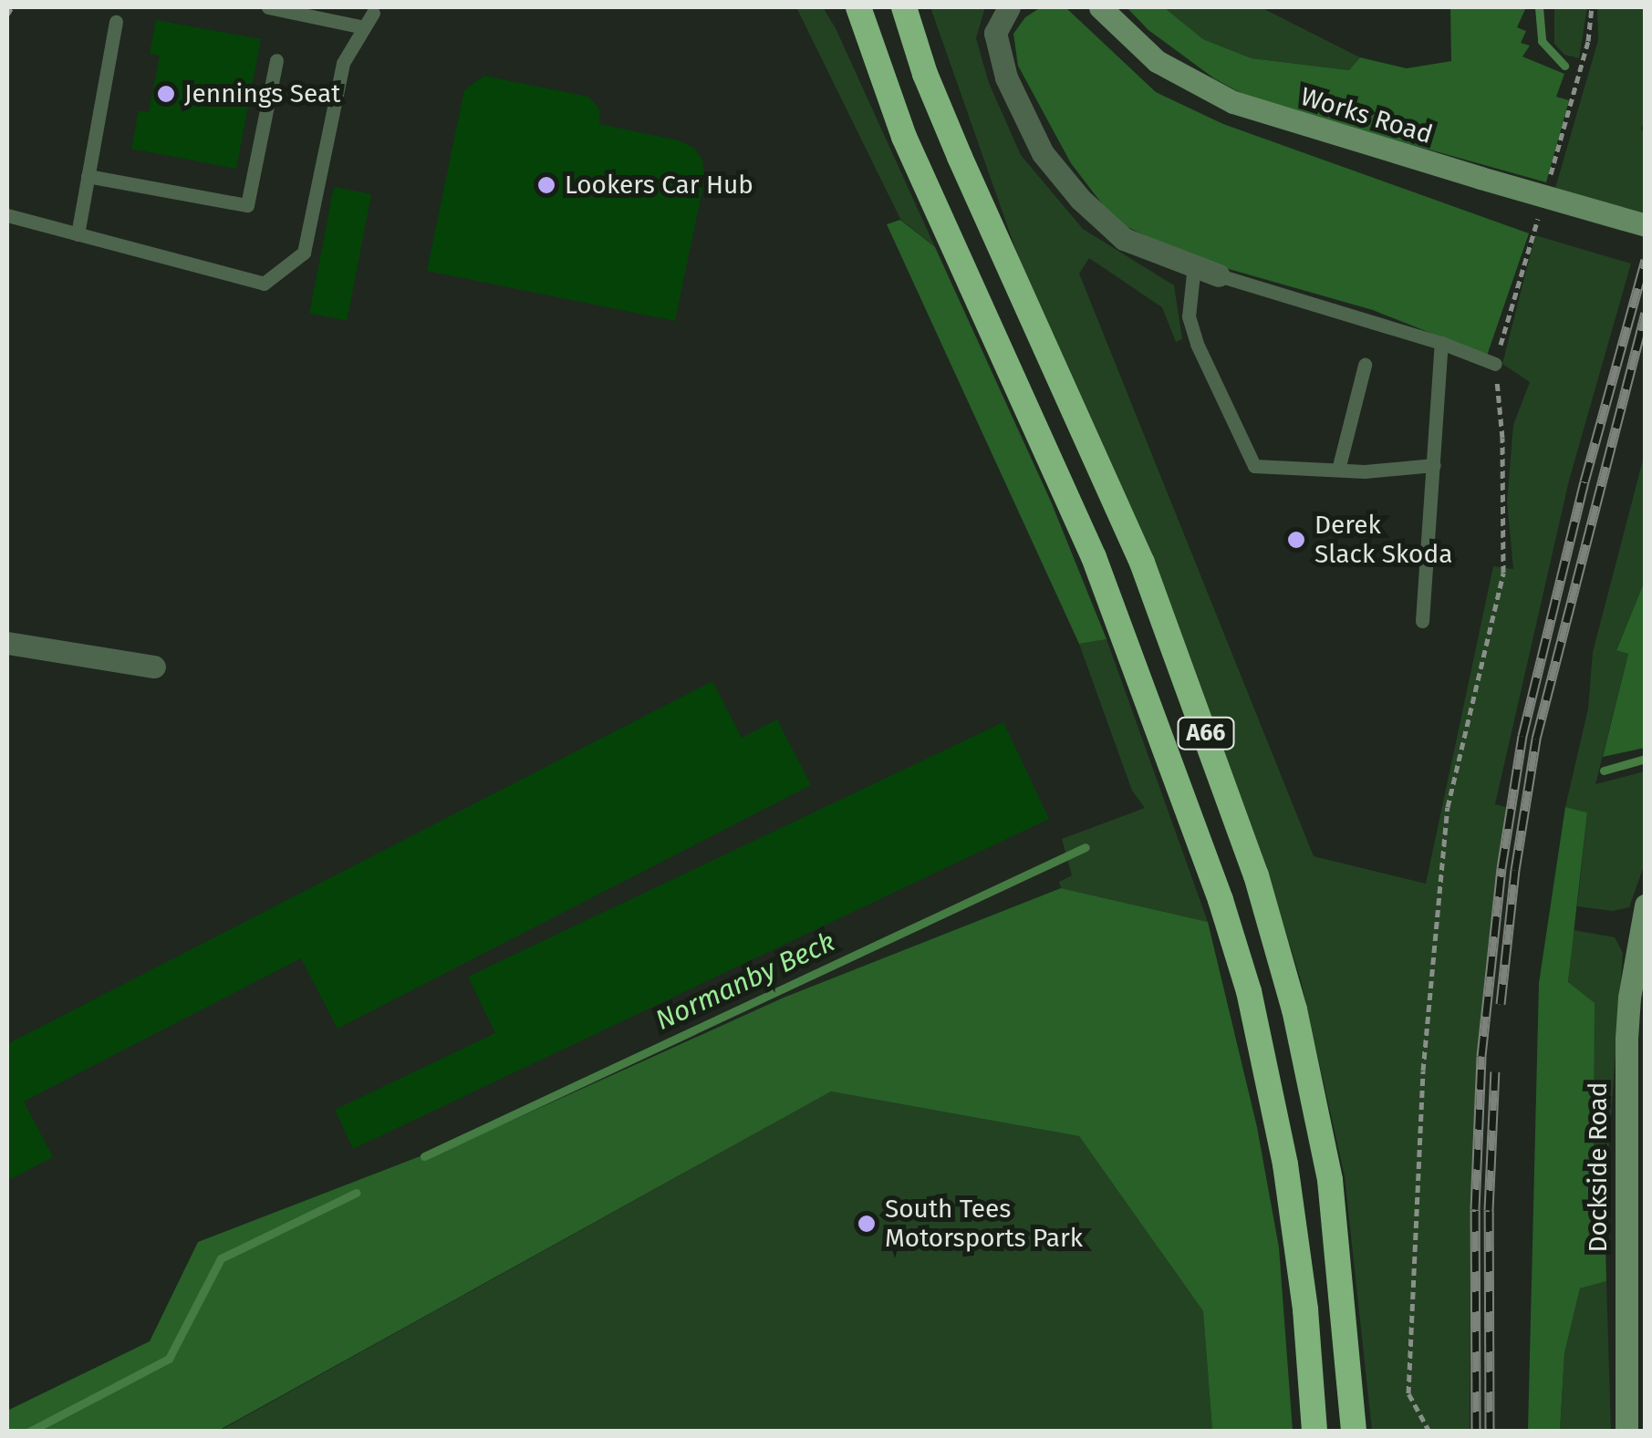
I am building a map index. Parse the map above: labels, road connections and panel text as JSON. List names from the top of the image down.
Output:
{
  "streets": {
    "highway": ["A66"],
    "main road": ["Works Road", "Dockside Road"]
  },
  "water": ["Normanby Beck"],
  "places": [
    "Jennings Seat",
    "Lookers Car Hub",
    "Derek Slack Skoda",
    "South Tees Motorsports Park"
  ]
}
